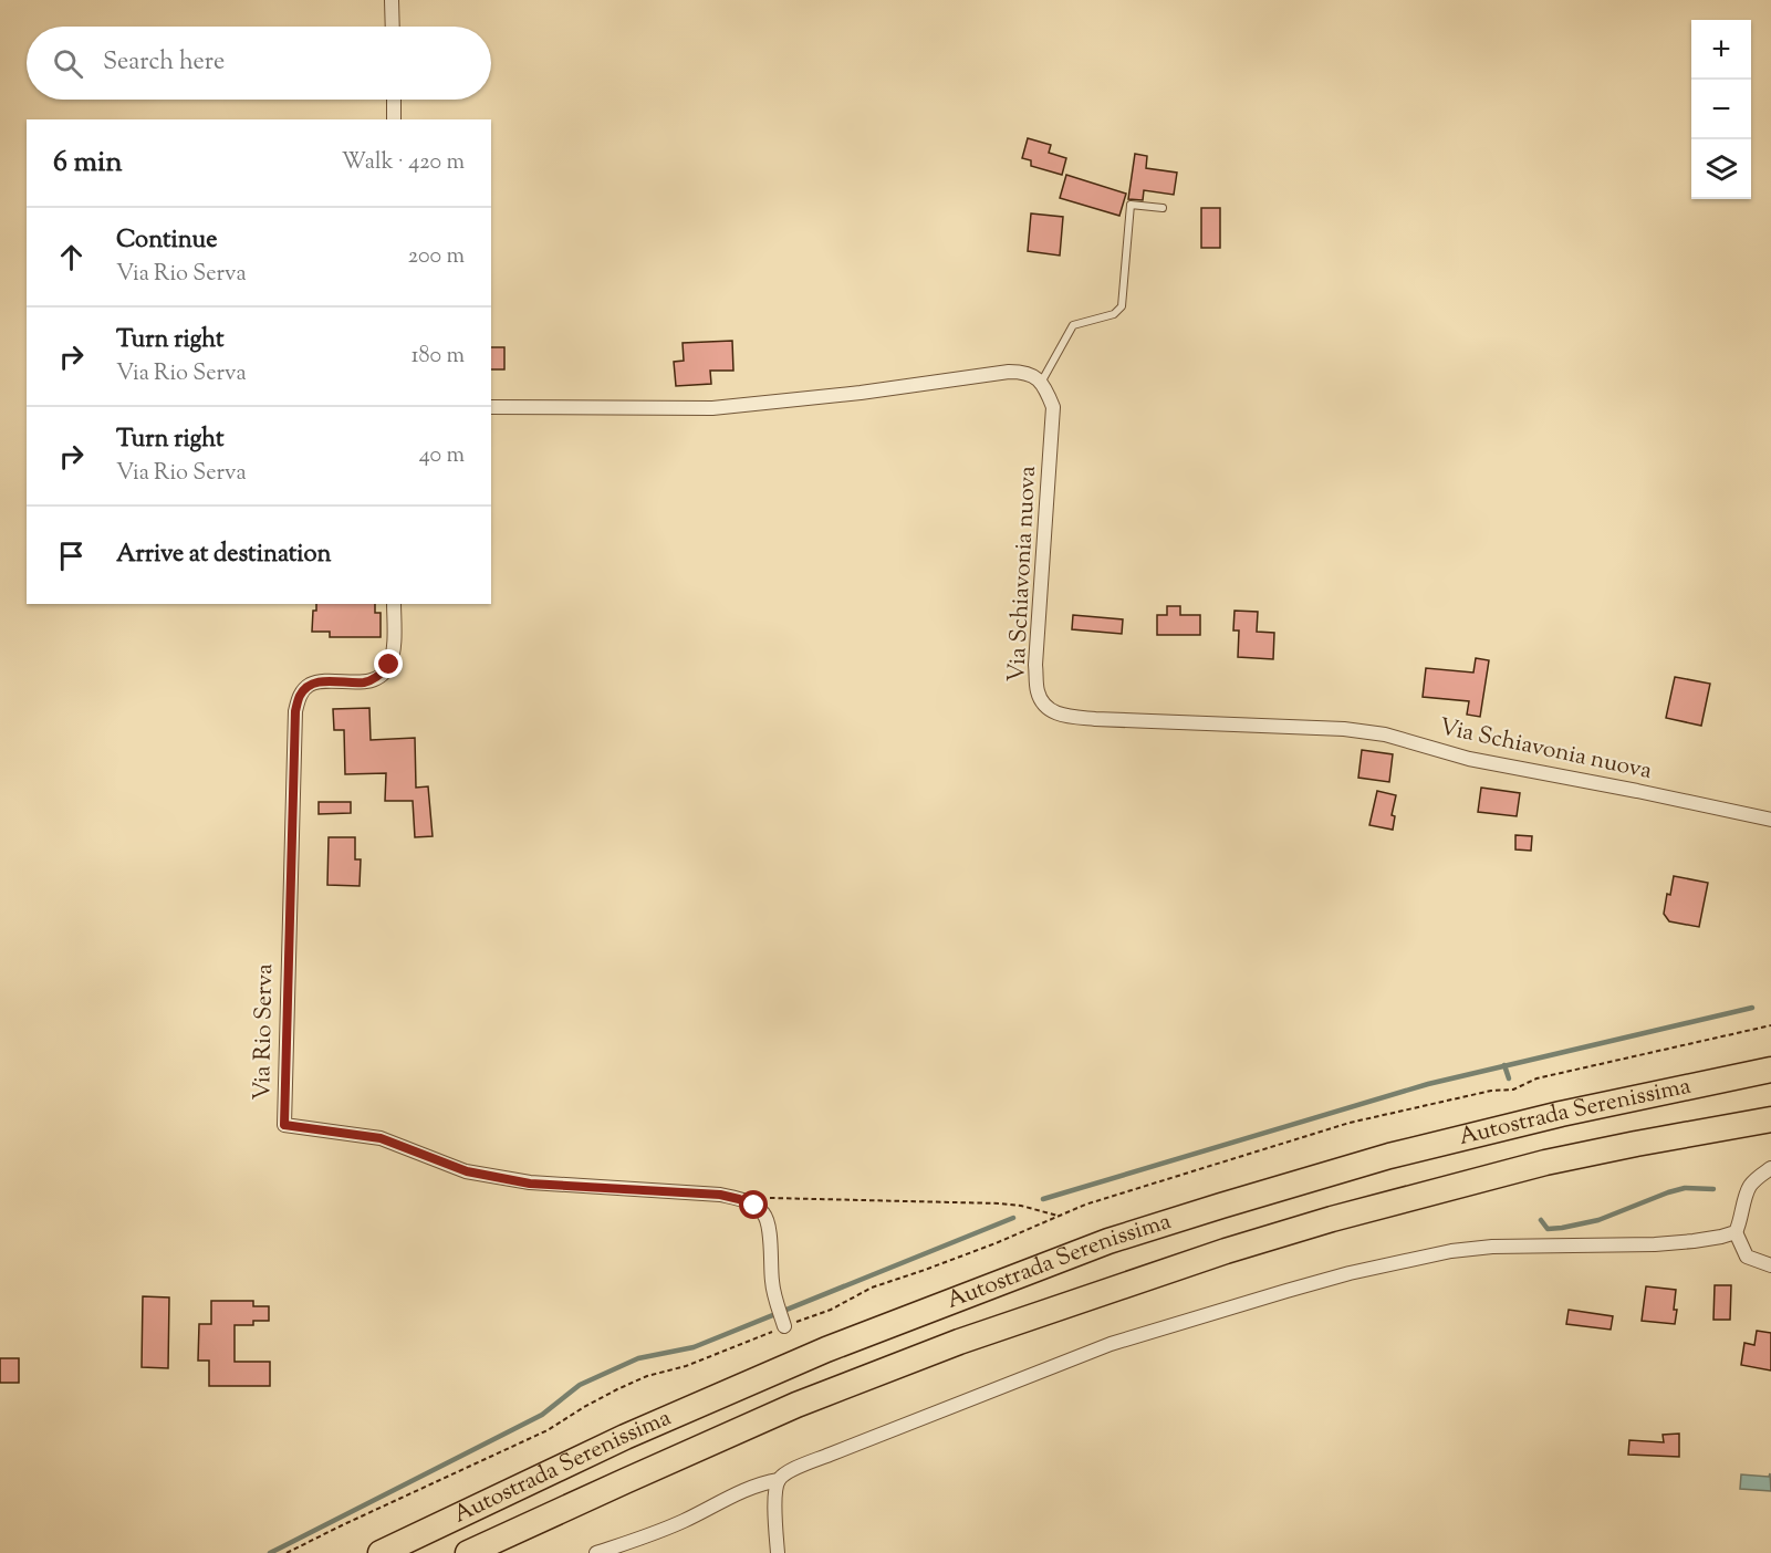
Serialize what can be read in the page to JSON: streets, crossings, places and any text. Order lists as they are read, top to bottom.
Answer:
{
  "streets": {
    "highway": ["Autostrada Serenissima"],
    "street": ["Via Schiavonia nuova", "Via Rio Serva"]
  },
  "page": {
    "map_buttons": ["+", "−"],
    "search": "Search here",
    "heading": ["6 min", "Walk · 420 m"],
    "list": [
      ["Continue", "Via Rio Serva", "200 m"],
      ["Turn right", "Via Rio Serva", "180 m"],
      ["Turn right", "Via Rio Serva", "40 m"],
      "Arrive at destination"
    ]
  }
}
